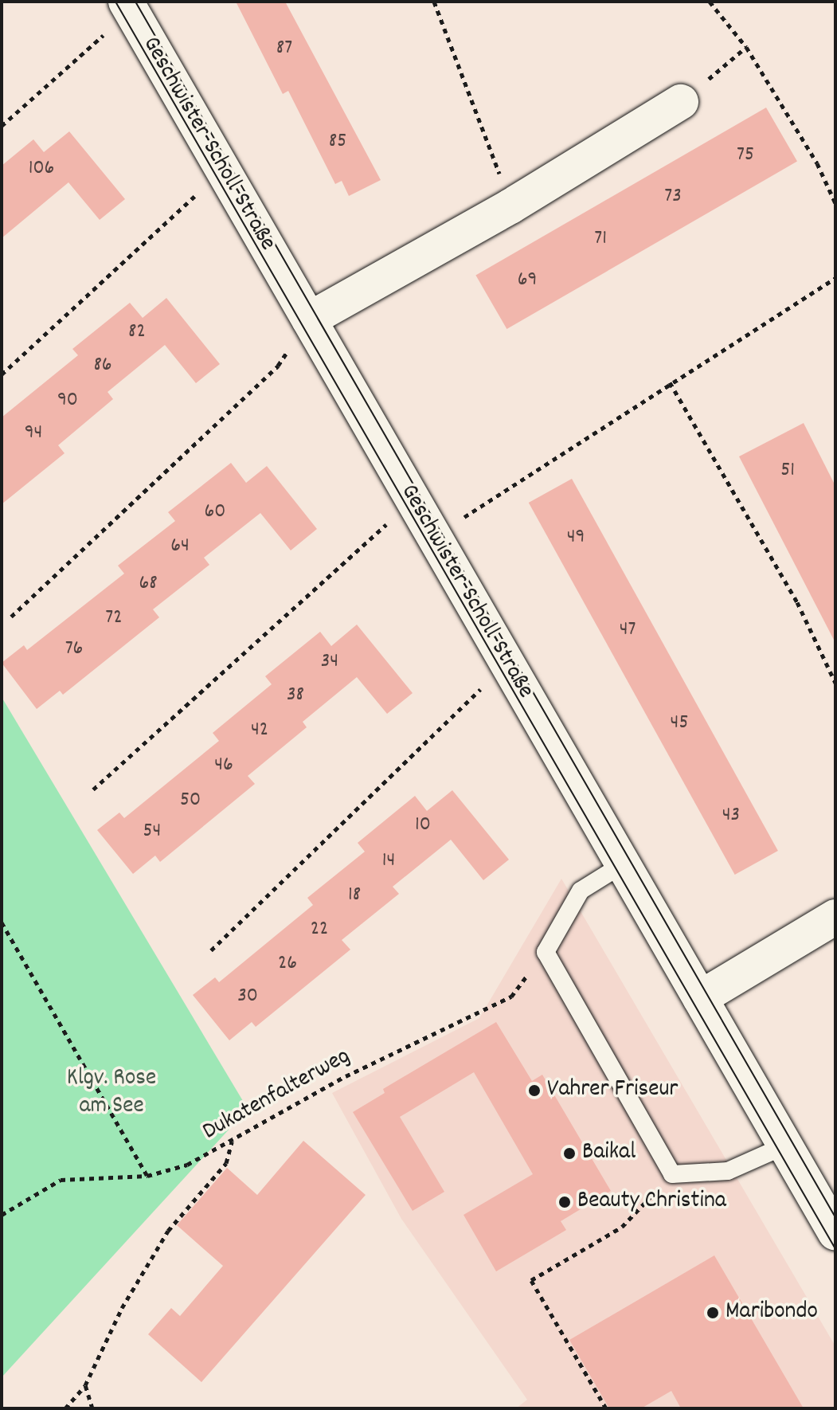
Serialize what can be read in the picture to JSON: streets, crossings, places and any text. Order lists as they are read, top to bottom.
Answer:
{
  "streets": {
    "street": ["Geschwister-Scholl-Straße"],
    "path": ["Dukatenfalterweg"]
  },
  "parks": ["Klgv. Rose am See"],
  "places": [
    "Vahrer Friseur",
    "Baikal",
    "Beauty Christina",
    "Maribondo"
  ],
  "house_numbers": [
    "87",
    "85",
    "75",
    "106",
    "73",
    "71",
    "69",
    "82",
    "86",
    "90",
    "94",
    "51",
    "60",
    "49",
    "64",
    "68",
    "72",
    "47",
    "76",
    "34",
    "38",
    "45",
    "42",
    "46",
    "50",
    "43",
    "10",
    "54",
    "14",
    "18",
    "22",
    "26",
    "30"
  ]
}
